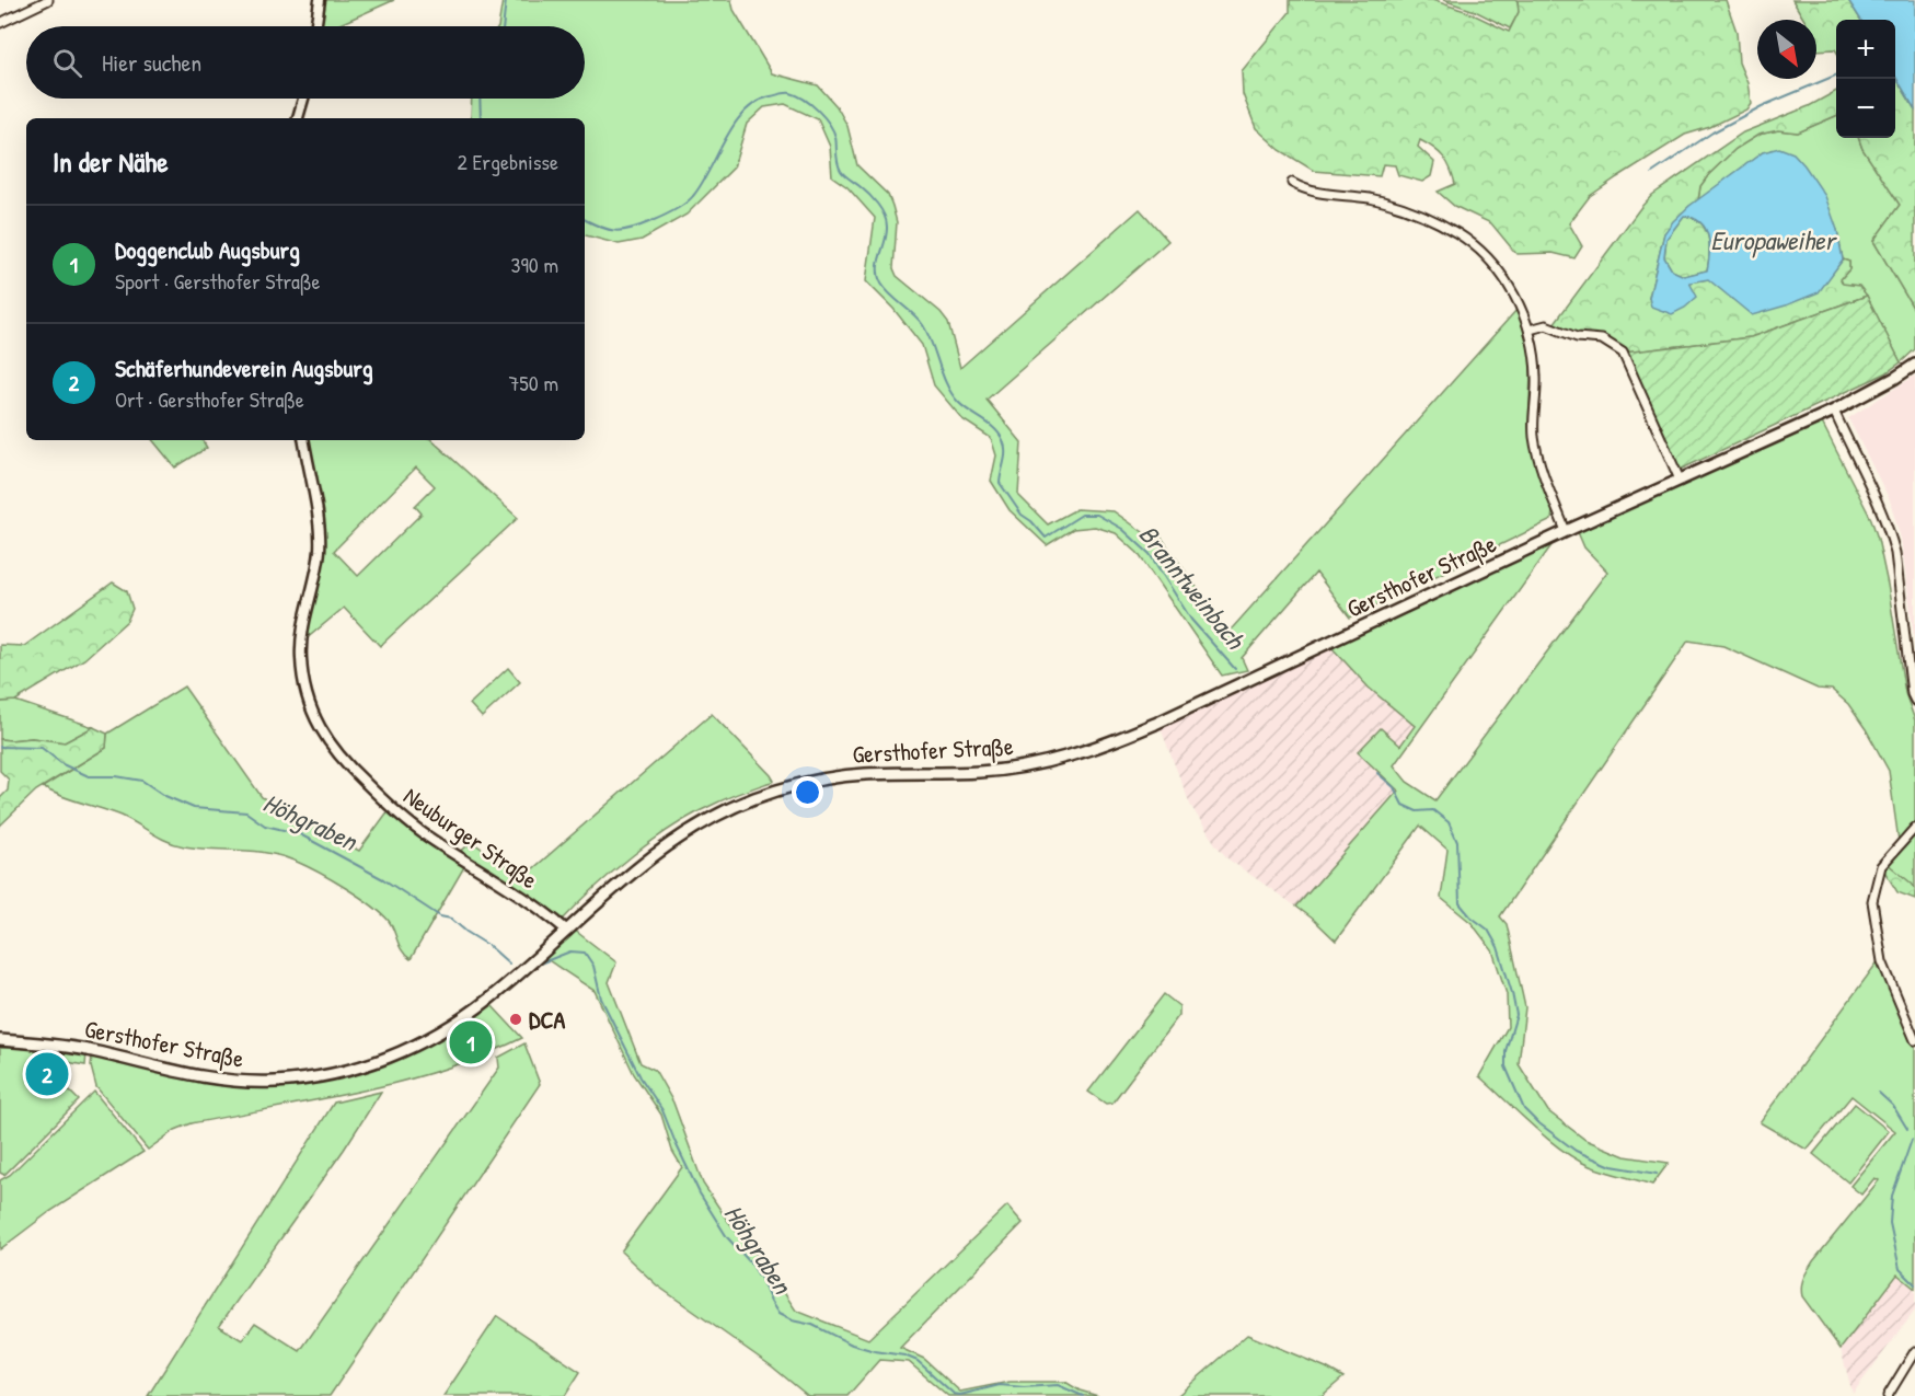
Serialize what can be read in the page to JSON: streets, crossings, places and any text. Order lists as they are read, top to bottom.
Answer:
{
  "streets": {
    "main road": ["Gersthofer Straße"],
    "street": ["Neuburger Straße"]
  },
  "crossings": [
    ["Gersthofer Straße", "Neuburger Straße"]
  ],
  "water": ["Europaweiher", "Branntweinbach", "Höhgraben"],
  "places": ["DCA"],
  "north": "bottom right",
  "page": {
    "map_buttons": ["+", "−"],
    "search": "Hier suchen",
    "heading": ["In der Nähe", "2 Ergebnisse"],
    "list": [
      {
        "mark": "1",
        "name": "Doggenclub Augsburg",
        "note": "Sport · Gersthofer Straße",
        "value": "390 m"
      },
      {
        "mark": "2",
        "name": "Schäferhundeverein Augsburg",
        "note": "Ort · Gersthofer Straße",
        "value": "750 m"
      }
    ],
    "pins": ["1", "2"]
  }
}
